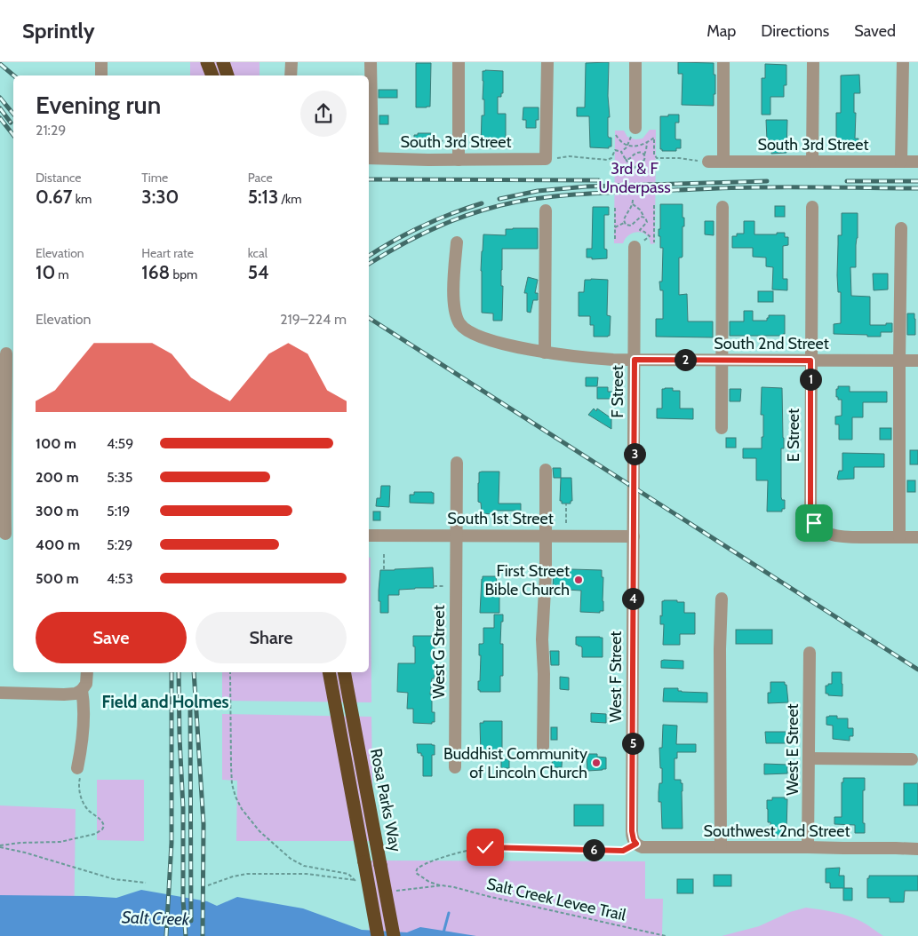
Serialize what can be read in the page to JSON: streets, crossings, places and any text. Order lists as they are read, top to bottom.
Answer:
{
  "streets": {
    "highway": ["Rosa Parks Way"],
    "street": [
      "South 3rd Street",
      "South 2nd Street",
      "F Street",
      "E Street",
      "South 1st Street",
      "West G Street",
      "West F Street",
      "West E Street",
      "Southwest 2nd Street"
    ],
    "path": ["Salt Creek Levee Trail"]
  },
  "crossings": [
    ["South 2nd Street", "F Street"],
    ["South 2nd Street", "E Street"],
    ["F Street", "South 1st Street"],
    ["F Street", "West F Street"],
    ["South 1st Street", "West G Street"],
    ["South 1st Street", "West F Street"],
    ["West F Street", "Southwest 2nd Street"],
    ["West F Street", "Salt Creek Levee Trail"],
    ["West E Street", "Southwest 2nd Street"],
    ["Southwest 2nd Street", "Salt Creek Levee Trail"]
  ],
  "districts": ["Field and Holmes"],
  "water": ["Salt Creek"],
  "parks": ["3rd & F Underpass"],
  "places": ["First Street Bible Church", "Buddhist Community of Lincoln Church"],
  "page": {
    "header": "Sprintly",
    "nav": ["Map", "Directions", "Saved"],
    "heading": ["Evening run", "21:29"],
    "stats": [
      ["Distance", "0.67 km"],
      ["Time", "3:30"],
      ["Pace", "5:13 /km"],
      ["Elevation", "10 m"],
      ["Heart rate", "168 bpm"],
      ["kcal", "54"]
    ],
    "chart": ["Elevation", "219–224 m"],
    "pins": [
      "2",
      "1",
      "3",
      "4",
      "5",
      "6"
    ],
    "list": [
      {
        "name": "100 m",
        "note": "4:59"
      },
      {
        "name": "200 m",
        "note": "5:35"
      },
      {
        "name": "300 m",
        "note": "5:19"
      },
      {
        "name": "400 m",
        "note": "5:29"
      },
      {
        "name": "500 m",
        "note": "4:53"
      }
    ],
    "buttons": ["Save", "Share"]
  }
}
